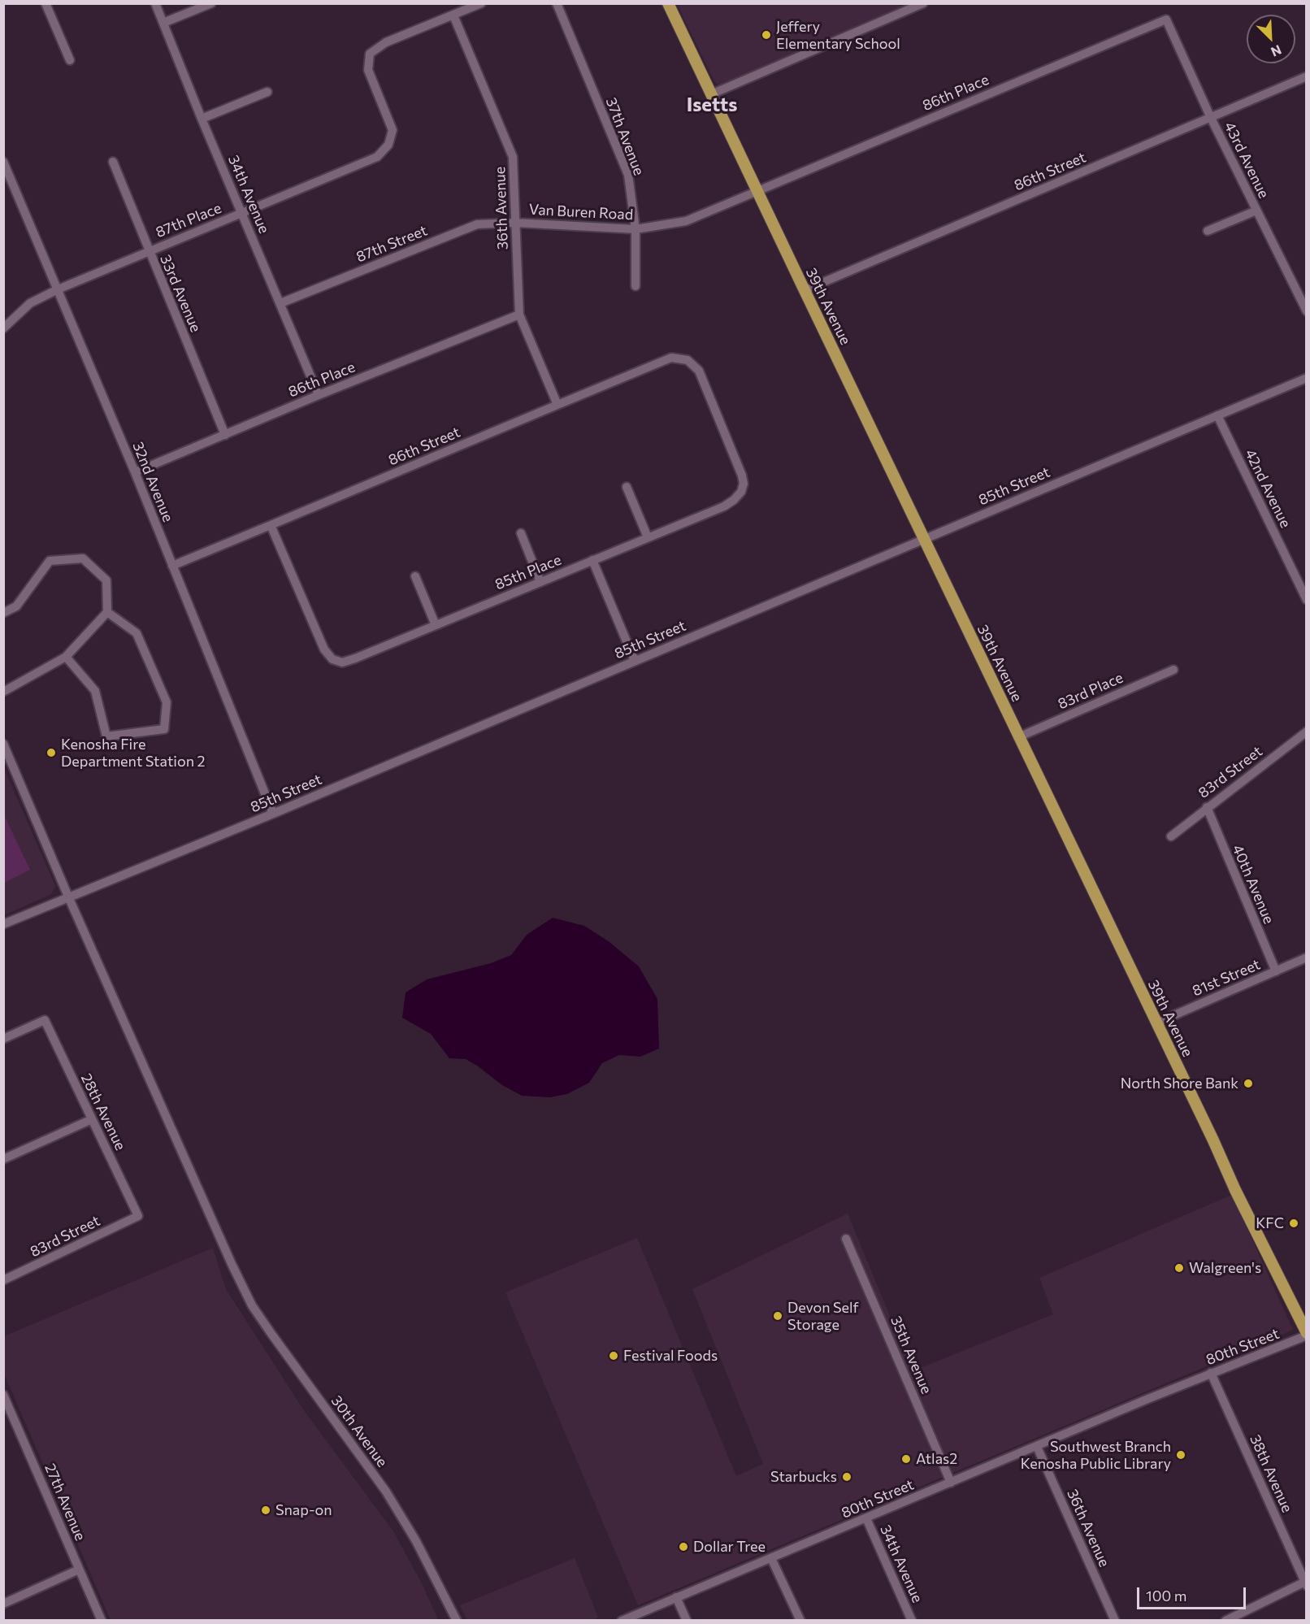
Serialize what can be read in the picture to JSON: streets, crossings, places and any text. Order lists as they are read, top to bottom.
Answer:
{
  "streets": {
    "main road": ["39th Avenue"],
    "street": [
      "86th Place",
      "37th Avenue",
      "43rd Avenue",
      "86th Street",
      "34th Avenue",
      "36th Avenue",
      "Van Buren Road",
      "87th Place",
      "87th Street",
      "33rd Avenue",
      "32nd Avenue",
      "85th Street",
      "42nd Avenue",
      "85th Place",
      "83rd Place",
      "83rd Street",
      "40th Avenue",
      "81st Street",
      "28th Avenue",
      "80th Street",
      "35th Avenue",
      "30th Avenue",
      "38th Avenue",
      "27th Avenue"
    ]
  },
  "crossings": [
    ["86th Place", "43rd Avenue"],
    ["86th Place", "34th Avenue"],
    ["86th Place", "36th Avenue"],
    ["86th Place", "Van Buren Road"],
    ["86th Place", "33rd Avenue"],
    ["86th Place", "39th Avenue"],
    ["86th Place", "32nd Avenue"],
    ["37th Avenue", "Van Buren Road"],
    ["43rd Avenue", "86th Street"],
    ["86th Street", "36th Avenue"],
    ["86th Street", "39th Avenue"],
    ["86th Street", "32nd Avenue"],
    ["86th Street", "85th Place"],
    ["34th Avenue", "87th Place"],
    ["34th Avenue", "87th Street"],
    ["34th Avenue", "80th Street"],
    ["36th Avenue", "Van Buren Road"],
    ["36th Avenue", "87th Place"],
    ["36th Avenue", "87th Street"],
    ["36th Avenue", "80th Street"],
    ["Van Buren Road", "87th Street"],
    ["Van Buren Road", "39th Avenue"],
    ["87th Place", "33rd Avenue"],
    ["87th Place", "32nd Avenue"],
    ["39th Avenue", "85th Street"],
    ["39th Avenue", "83rd Place"],
    ["39th Avenue", "81st Street"],
    ["39th Avenue", "80th Street"],
    ["32nd Avenue", "85th Street"],
    ["85th Street", "42nd Avenue"],
    ["85th Street", "30th Avenue"],
    ["83rd Street", "40th Avenue"],
    ["83rd Street", "28th Avenue"],
    ["40th Avenue", "81st Street"],
    ["80th Street", "35th Avenue"],
    ["80th Street", "38th Avenue"]
  ],
  "districts": ["Isetts"],
  "places": [
    "Jeffery Elementary School",
    "Kenosha Fire Department Station 2",
    "North Shore Bank",
    "KFC",
    "Walgreen's",
    "Devon Self Storage",
    "Festival Foods",
    "Southwest Branch Kenosha Public Library",
    "Atlas2",
    "Starbucks",
    "Snap-on",
    "Dollar Tree"
  ],
  "scale_bar": "100 m",
  "north": "bottom right"
}
